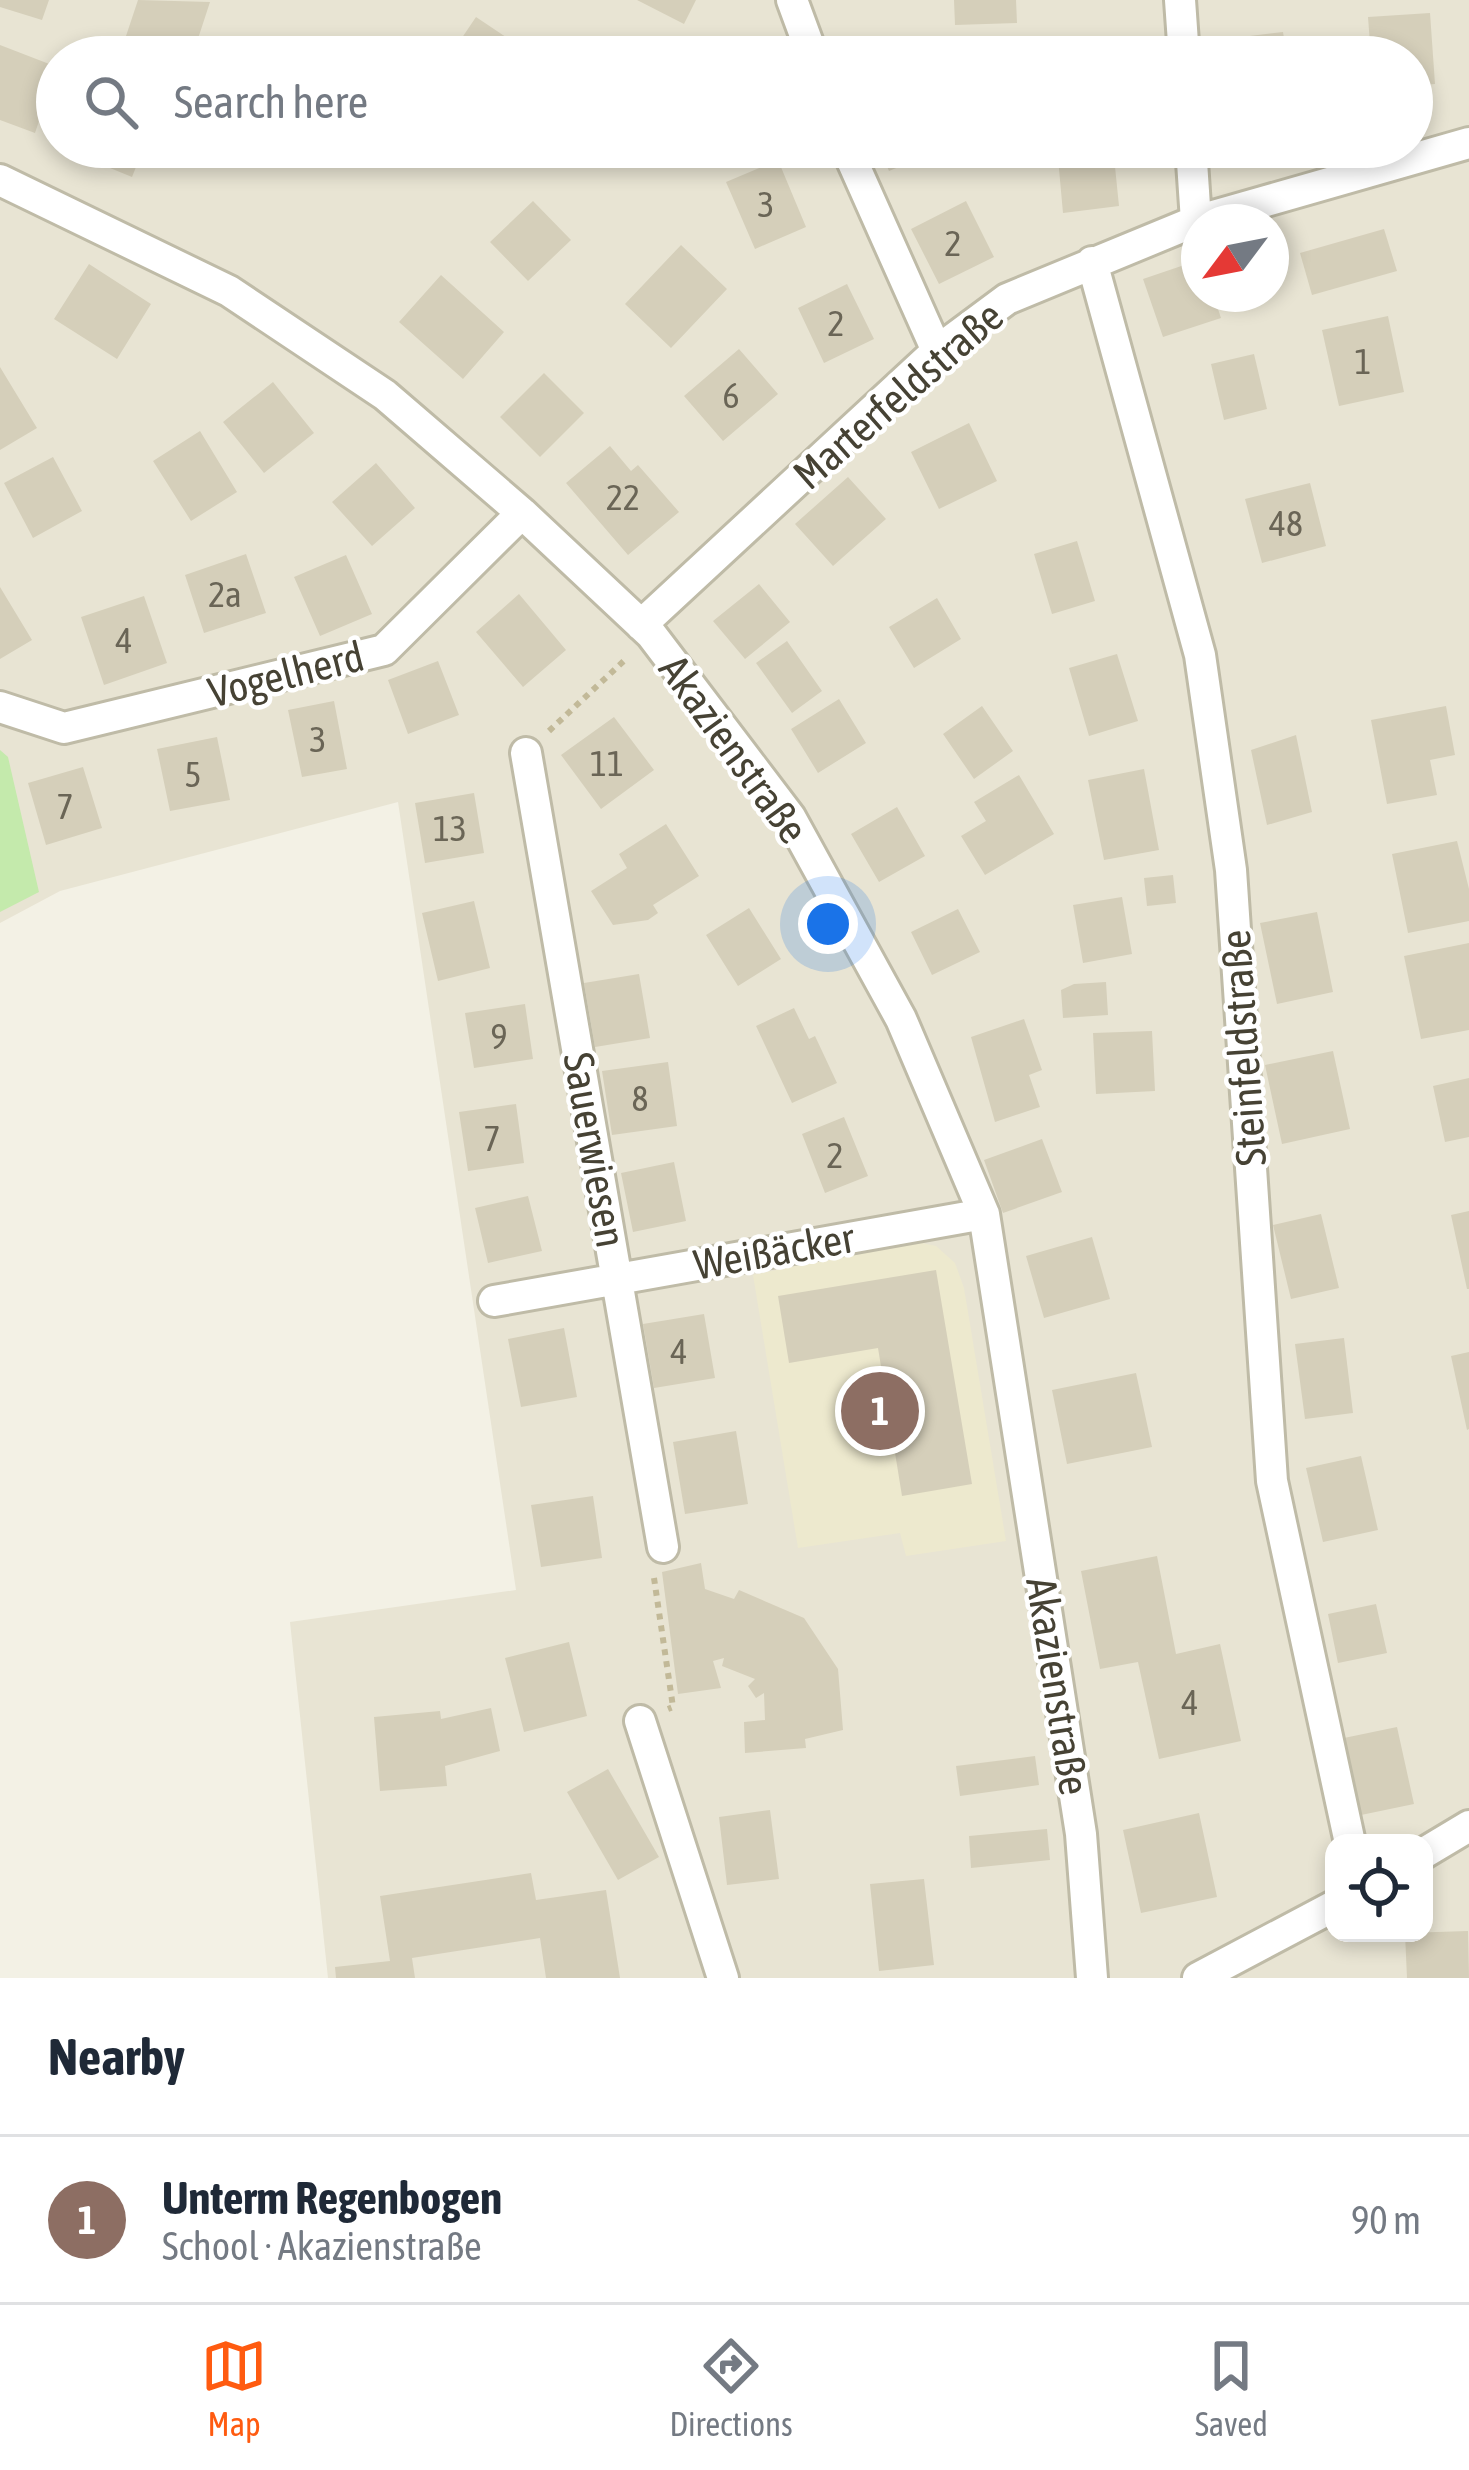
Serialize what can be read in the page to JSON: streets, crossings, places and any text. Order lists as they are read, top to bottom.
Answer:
{
  "streets": {
    "street": [
      "Marterfeldstraße",
      "Vogelherd",
      "Akazienstraße",
      "Steinfeldstraße",
      "Sauerwiesen",
      "Weißäcker"
    ]
  },
  "crossings": [
    ["Marterfeldstraße", "Akazienstraße"],
    ["Marterfeldstraße", "Steinfeldstraße"],
    ["Vogelherd", "Akazienstraße"],
    ["Akazienstraße", "Weißäcker"],
    ["Sauerwiesen", "Weißäcker"]
  ],
  "house_numbers": [
    "3",
    "2",
    "2",
    "1",
    "6",
    "22",
    "48",
    "2a",
    "4",
    "3",
    "11",
    "5",
    "7",
    "13",
    "9",
    "8",
    "7",
    "2",
    "4",
    "4"
  ],
  "north": "bottom left",
  "page": {
    "search": "Search here",
    "pins": "1",
    "heading": "Nearby",
    "list": [
      {
        "mark": "1",
        "name": "Unterm Regenbogen",
        "note": "School · Akazienstraße",
        "value": "90 m"
      }
    ],
    "nav": ["Map", "Directions", "Saved"]
  }
}
